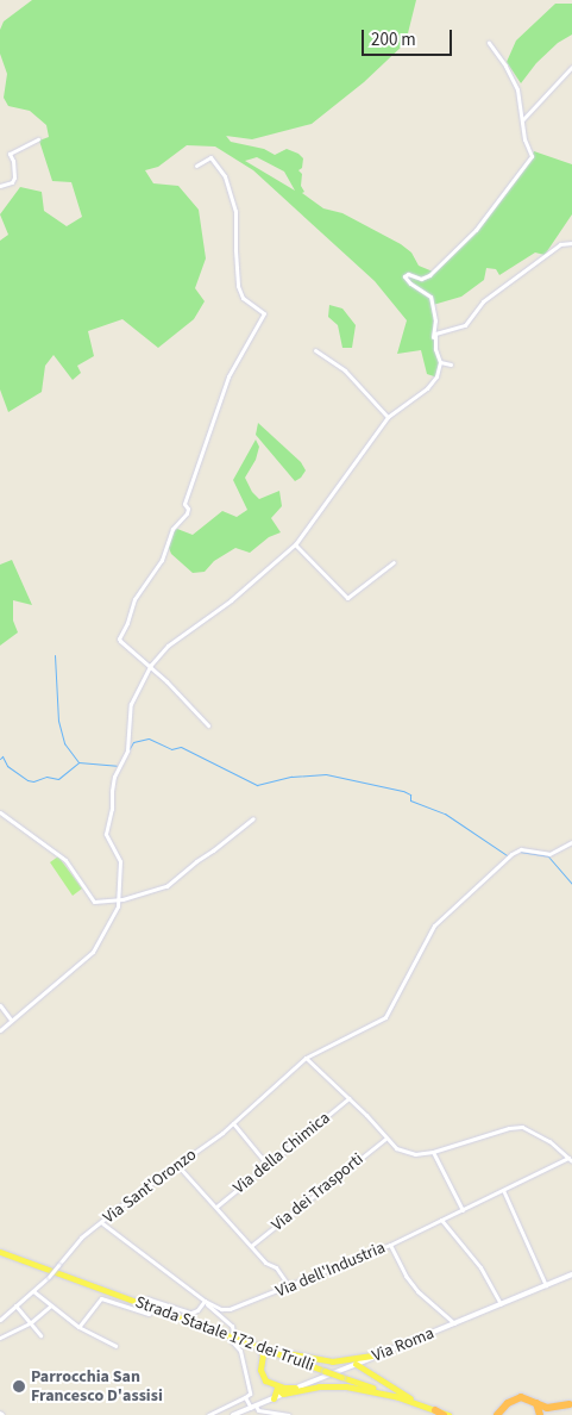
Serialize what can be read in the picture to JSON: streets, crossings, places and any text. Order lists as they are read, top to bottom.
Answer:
{
  "streets": {
    "main road": ["Strada Statale 172 dei Trulli"],
    "street": [
      "Via della Chimica",
      "Via Sant'Oronzo",
      "Via dei Trasporti",
      "Via dell'Industria",
      "Via Roma"
    ]
  },
  "places": ["Parrocchia San Francesco D'assisi"],
  "scale_bar": "200 m"
}
